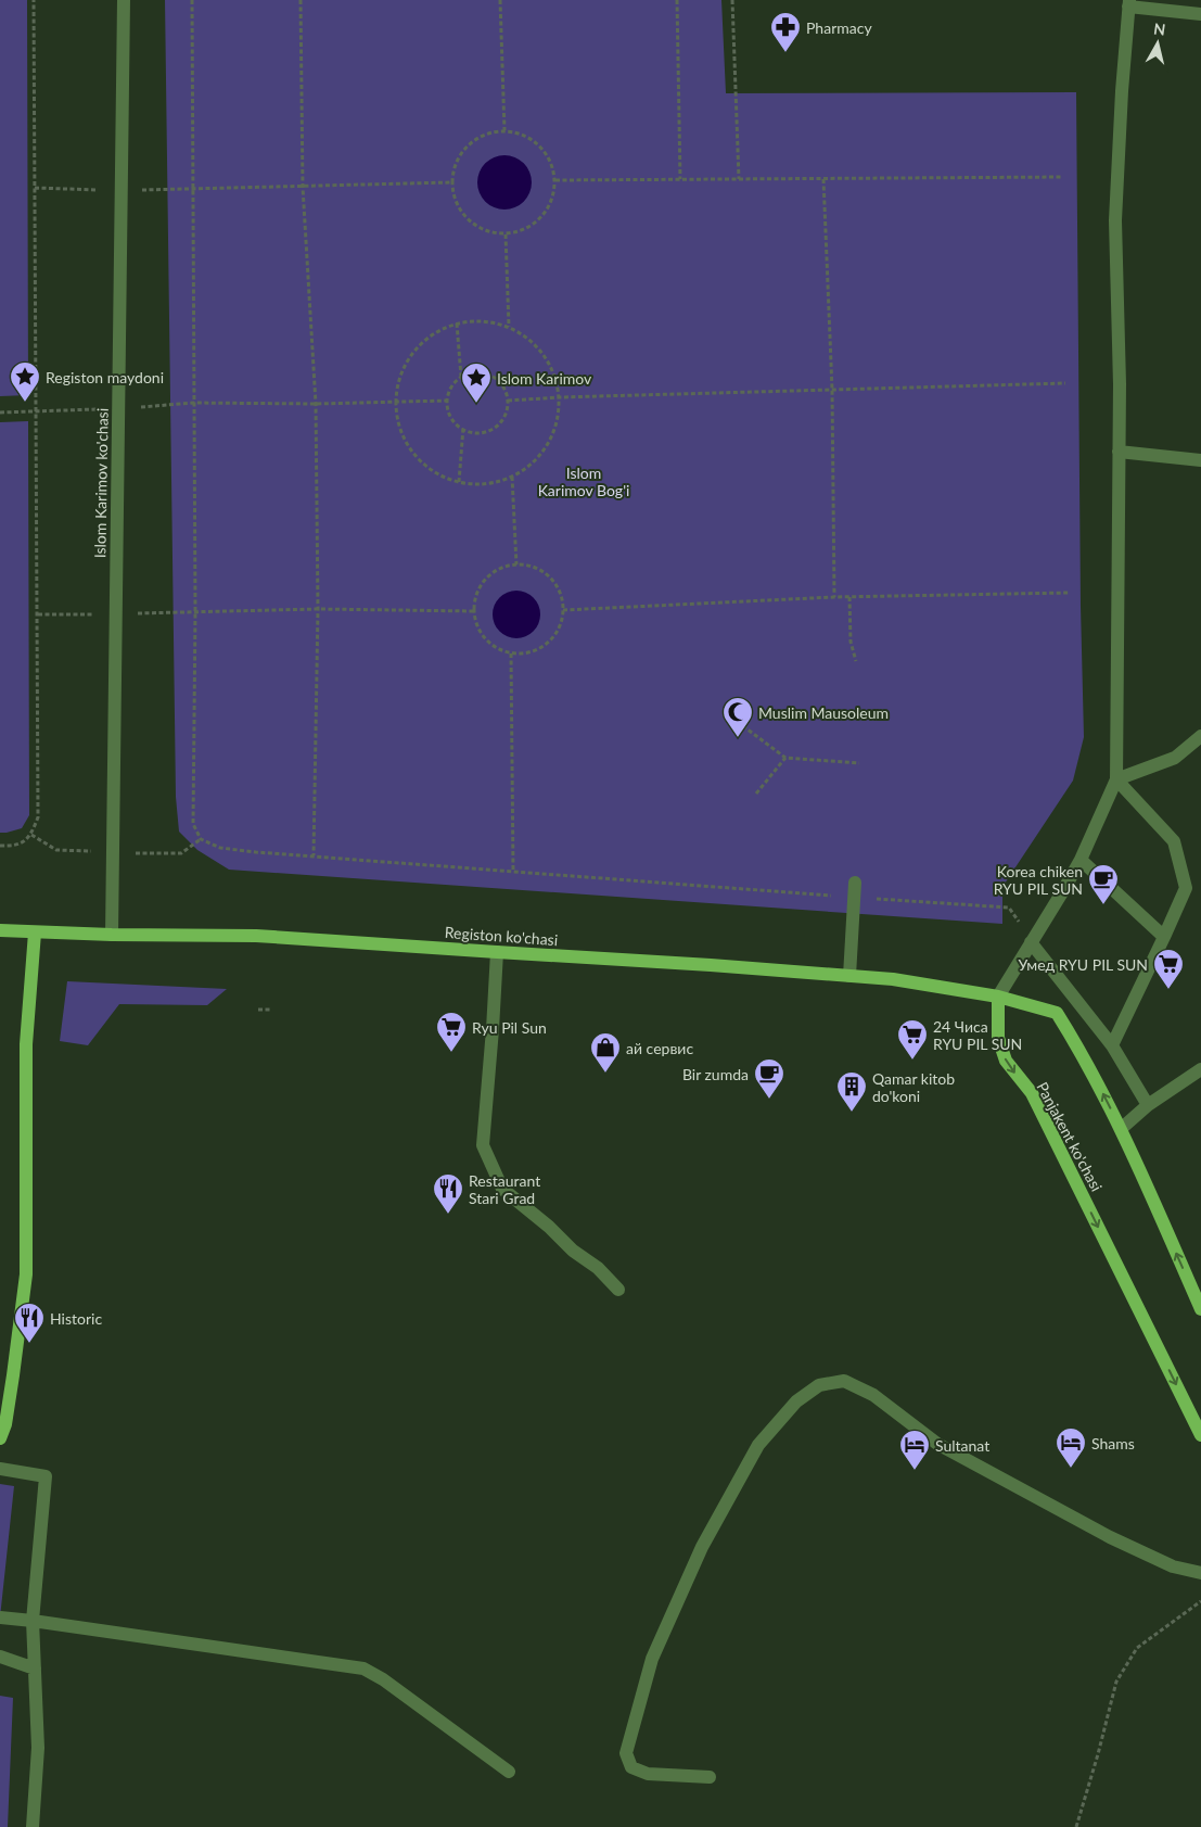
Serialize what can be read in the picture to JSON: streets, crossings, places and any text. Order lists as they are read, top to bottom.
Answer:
{
  "streets": {
    "main road": ["Registon ko'chasi", "Panjakent ko'chasi"],
    "street": ["Islom Karimov ko'chasi"]
  },
  "crossings": [
    ["Islom Karimov ko'chasi", "Registon ko'chasi"],
    ["Registon ko'chasi", "Panjakent ko'chasi"]
  ],
  "parks": ["Islom Karimov Bog'i"],
  "places": {
    "pharmacy": ["Pharmacy"],
    "place": ["Registon maydoni", "Islom Karimov"],
    "mosque": ["Muslim Mausoleum"],
    "cafe": ["Korea chiken RYU PIL SUN", "Bir zumda"],
    "supermarket": ["Умед RYU PIL SUN", "Ryu Pil Sun", "24 Чиса RYU PIL SUN"],
    "shop": ["ай сервис"],
    "building": ["Qamar kitob do'koni"],
    "restaurant": ["Restaurant Stari Grad", "Historic"],
    "hotel": ["Shams", "Sultanat"]
  },
  "north": "top"
}
